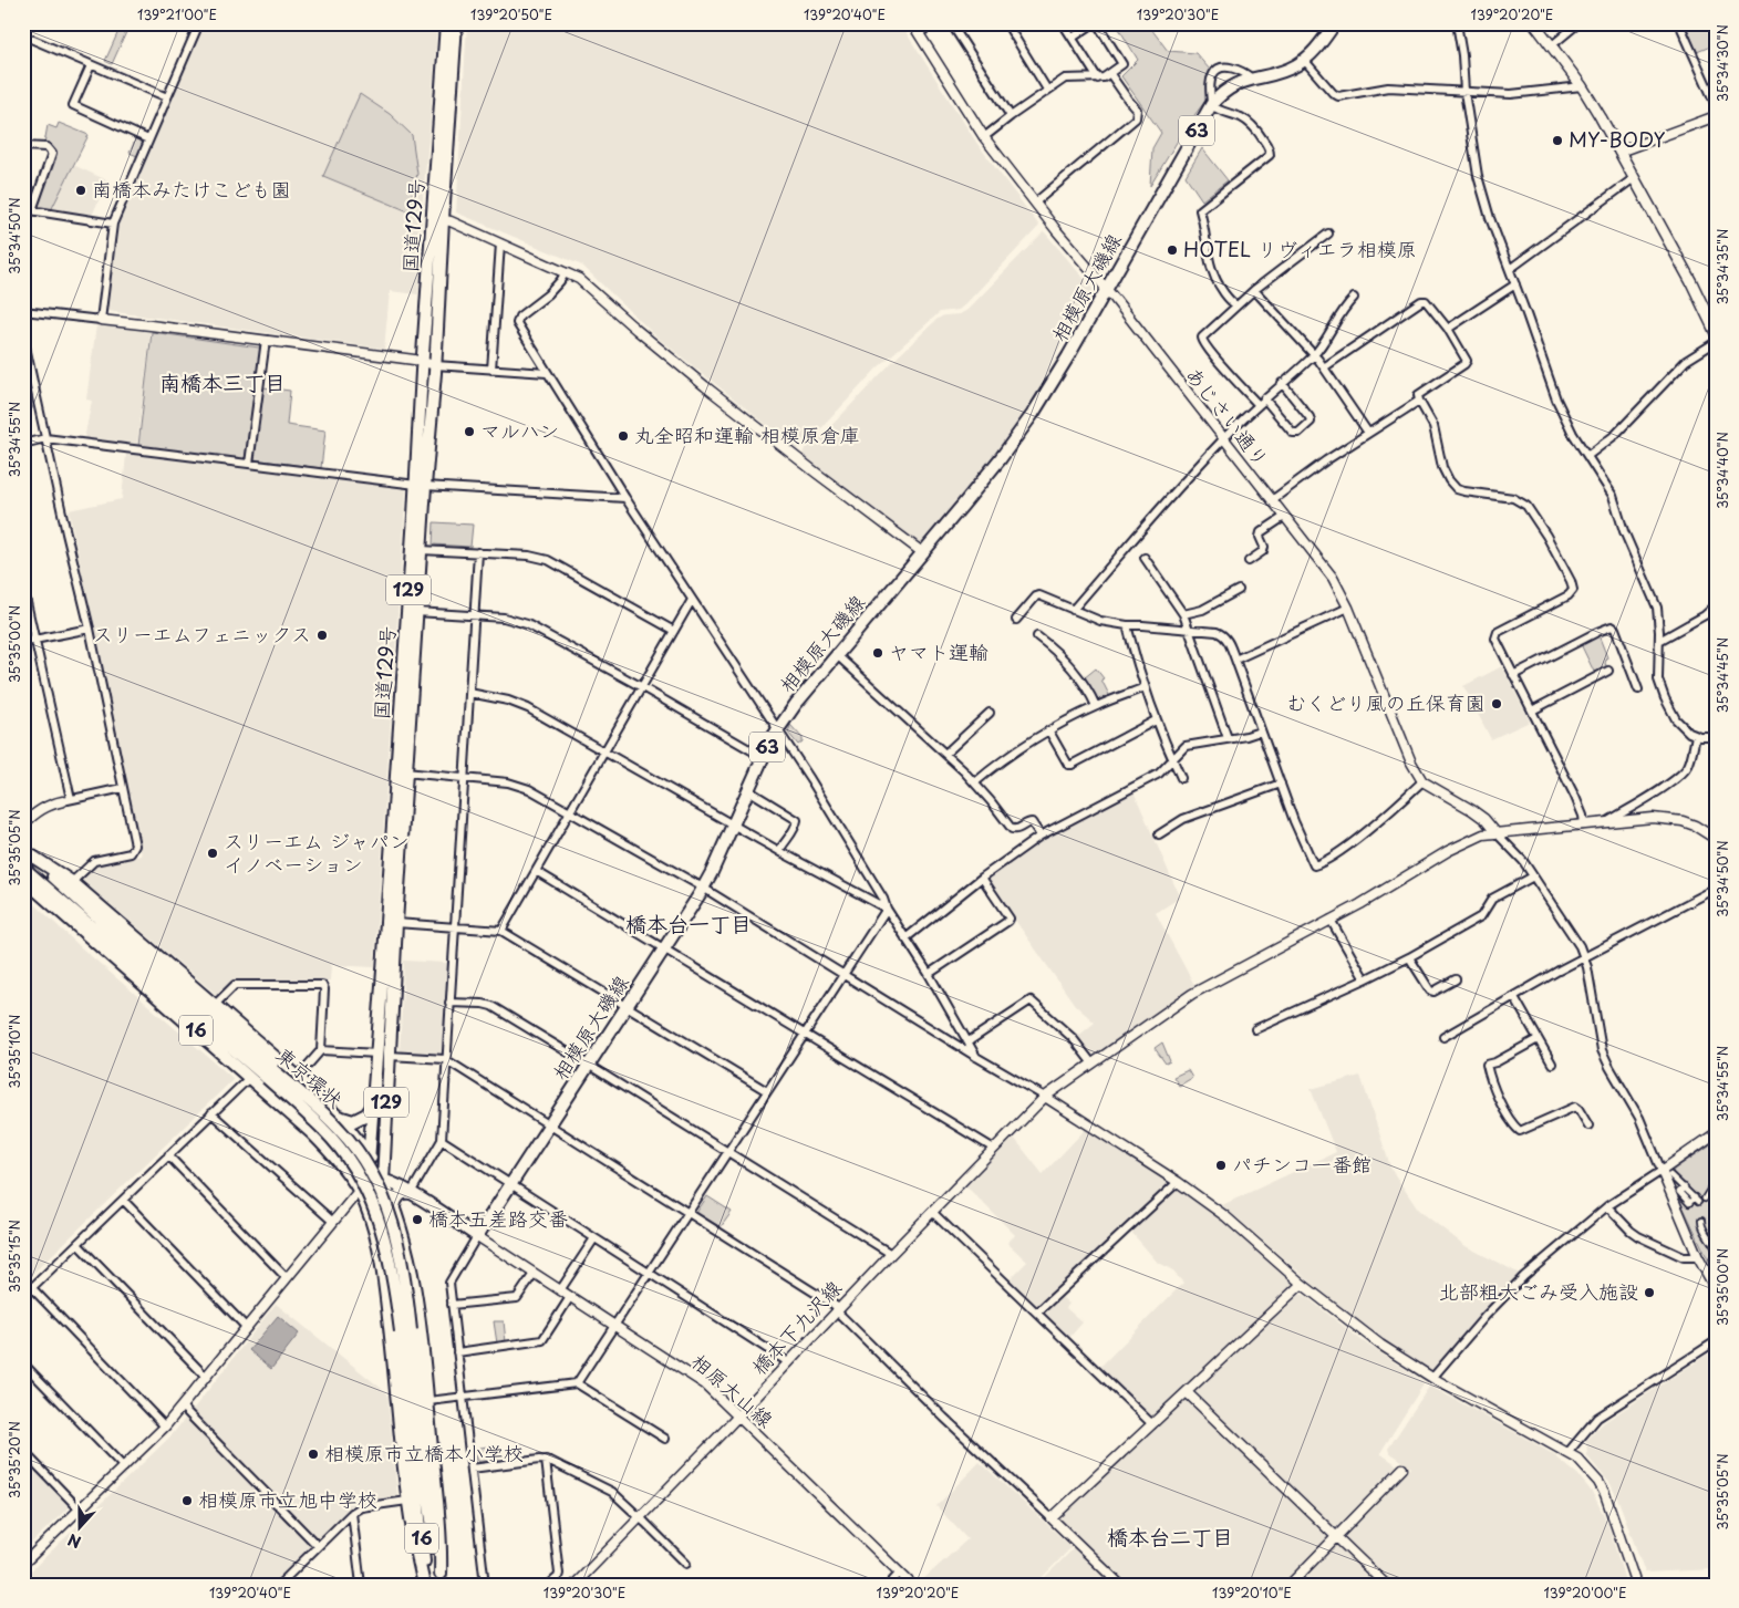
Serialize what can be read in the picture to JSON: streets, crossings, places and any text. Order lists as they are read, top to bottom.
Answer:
{
  "streets": {
    "main road": [
      "63",
      "国道129号",
      "相模原大磯線",
      "129",
      "16",
      "東京環状"
    ],
    "street": ["あじさい通り", "橋本下九沢線", "相原大山線"]
  },
  "crossings": [
    ["国道129号", "16"],
    ["相模原大磯線", "あじさい通り"],
    ["相模原大磯線", "相原大山線"],
    ["あじさい通り", "橋本下九沢線"],
    ["16", "東京環状"],
    ["橋本下九沢線", "相原大山線"]
  ],
  "districts": ["南橋本三丁目", "橋本台一丁目", "橋本台二丁目"],
  "places": [
    "MY-BODY",
    "南橋本みたけこども園",
    "HOTEL リヴィエラ相模原",
    "マルハン",
    "丸全昭和運輸 相模原倉庫",
    "スリーエムフェニックス",
    "ヤマト運輸",
    "むくどり風の丘保育園",
    "スリーエム ジャパン イノベーション",
    "パチンコ一番館",
    "橋本五差路交番",
    "北部粗大ごみ受入施設",
    "相模原市立橋本小学校",
    "相模原市立旭中学校"
  ],
  "north": "bottom",
  "coordinates": [
    "139°21'00\"E",
    "139°20'50\"E",
    "139°20'40\"E",
    "139°20'30\"E",
    "139°20'20\"E",
    "35°34'30\"N",
    "35°34'50\"N",
    "35°34'35\"N",
    "35°34'55\"N",
    "35°34'40\"N",
    "35°35'00\"N",
    "35°34'45\"N",
    "35°35'05\"N",
    "35°35'10\"N",
    "35°35'15\"N",
    "35°35'20\"N",
    "139°20'10\"E",
    "139°20'00\"E"
  ]
}
